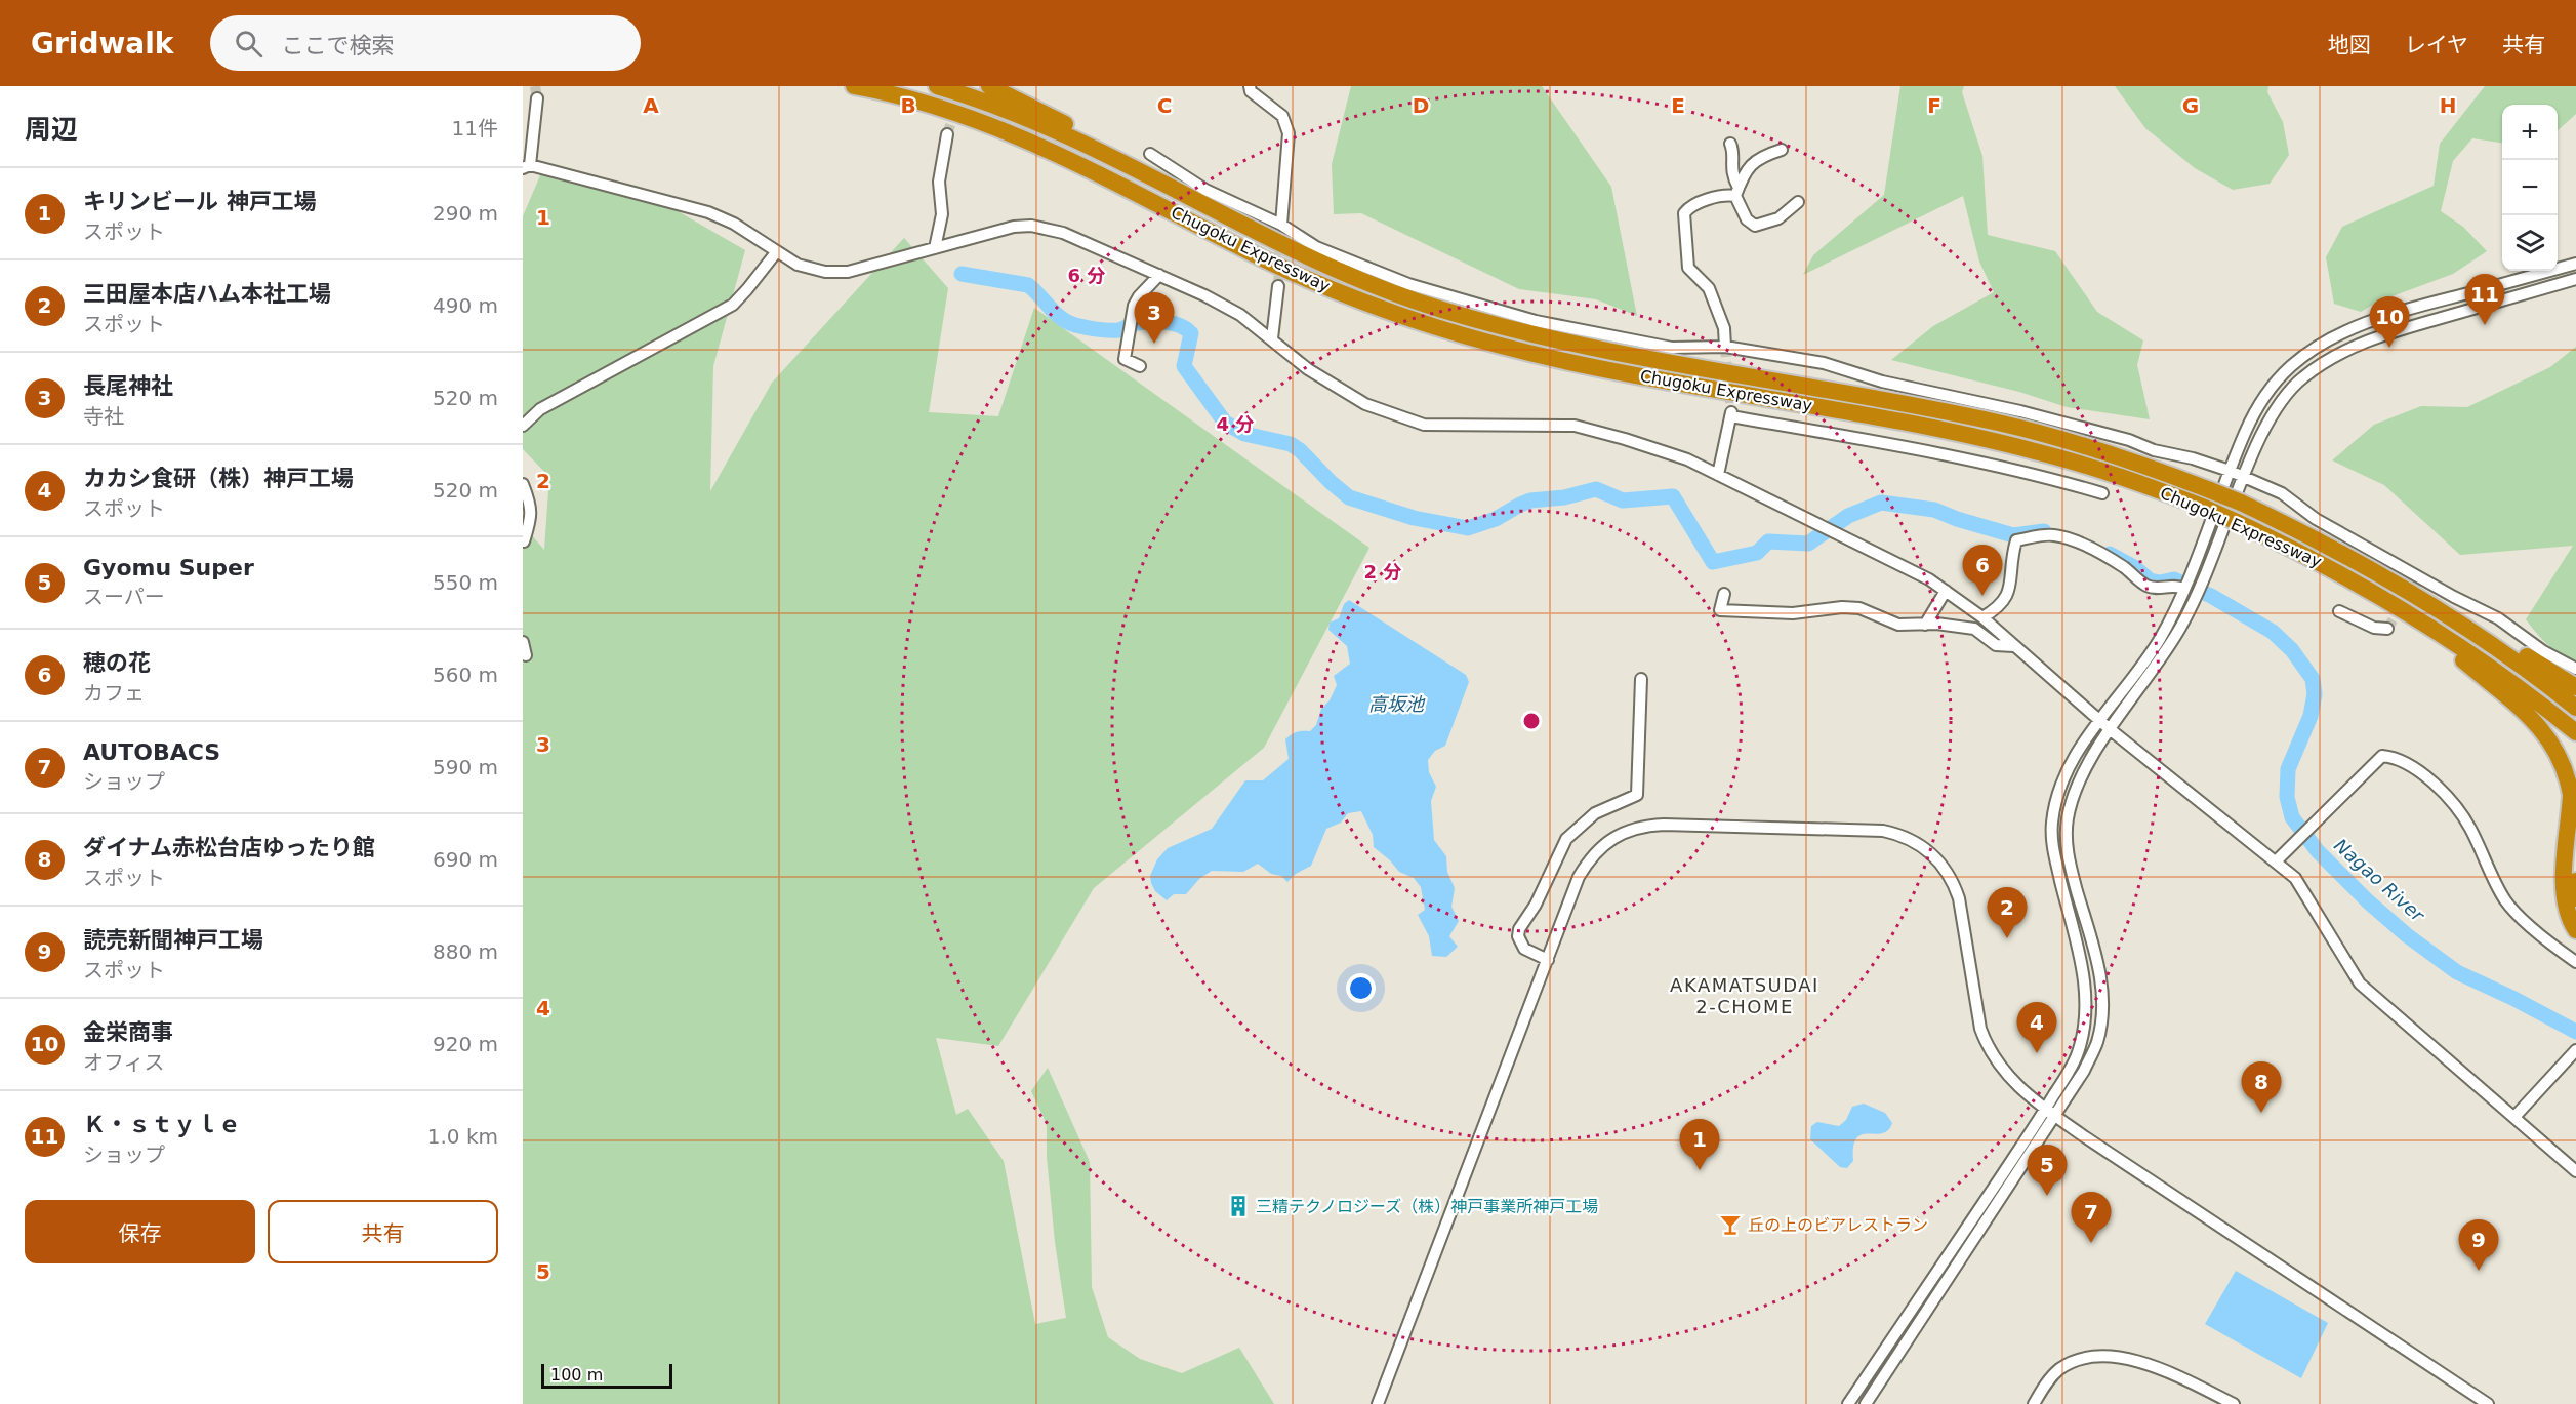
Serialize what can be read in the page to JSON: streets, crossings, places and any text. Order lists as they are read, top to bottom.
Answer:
{
  "streets": {
    "highway": ["Chugoku Expressway"]
  },
  "districts": ["AKAMATSUDAI 2-CHOME"],
  "water": ["高坂池", "Nagao River"],
  "places": {
    "building": ["三精テクノロジーズ（株）神戸事業所神戸工場"],
    "bar": ["丘の上のビアレストラン"]
  },
  "scale_bar": "100 m",
  "page": {
    "header": "Gridwalk",
    "search": "ここで検索",
    "nav": ["地図", "レイヤ", "共有"],
    "heading": ["周辺", "11件"],
    "map_buttons": ["+", "−"],
    "list": [
      {
        "mark": "1",
        "name": "キリンビール 神戸工場",
        "note": "スポット",
        "value": "290 m"
      },
      {
        "mark": "2",
        "name": "三田屋本店ハム本社工場",
        "note": "スポット",
        "value": "490 m"
      },
      {
        "mark": "3",
        "name": "長尾神社",
        "note": "寺社",
        "value": "520 m"
      },
      {
        "mark": "4",
        "name": "カカシ食研（株）神戸工場",
        "note": "スポット",
        "value": "520 m"
      },
      {
        "mark": "5",
        "name": "Gyomu Super",
        "note": "スーパー",
        "value": "550 m"
      },
      {
        "mark": "6",
        "name": "穂の花",
        "note": "カフェ",
        "value": "560 m"
      },
      {
        "mark": "7",
        "name": "AUTOBACS",
        "note": "ショップ",
        "value": "590 m"
      },
      {
        "mark": "8",
        "name": "ダイナム赤松台店ゆったり館",
        "note": "スポット",
        "value": "690 m"
      },
      {
        "mark": "9",
        "name": "読売新聞神戸工場",
        "note": "スポット",
        "value": "880 m"
      },
      {
        "mark": "10",
        "name": "金栄商事",
        "note": "オフィス",
        "value": "920 m"
      },
      {
        "mark": "11",
        "name": "Ｋ・ｓｔｙｌｅ",
        "note": "ショップ",
        "value": "1.0 km"
      }
    ],
    "pins": [
      "11",
      "3",
      "10",
      "6",
      "2",
      "4",
      "8",
      "1",
      "5",
      "7",
      "9"
    ],
    "buttons": ["保存", "共有"],
    "scale": "100 m"
  },
  "grid": {
    "columns": [
      "A",
      "B",
      "C",
      "D",
      "E",
      "F",
      "G",
      "H"
    ],
    "rows": [
      "1",
      "2",
      "3",
      "4",
      "5"
    ]
  },
  "rings": ["6 分", "4 分", "2 分"]
}
